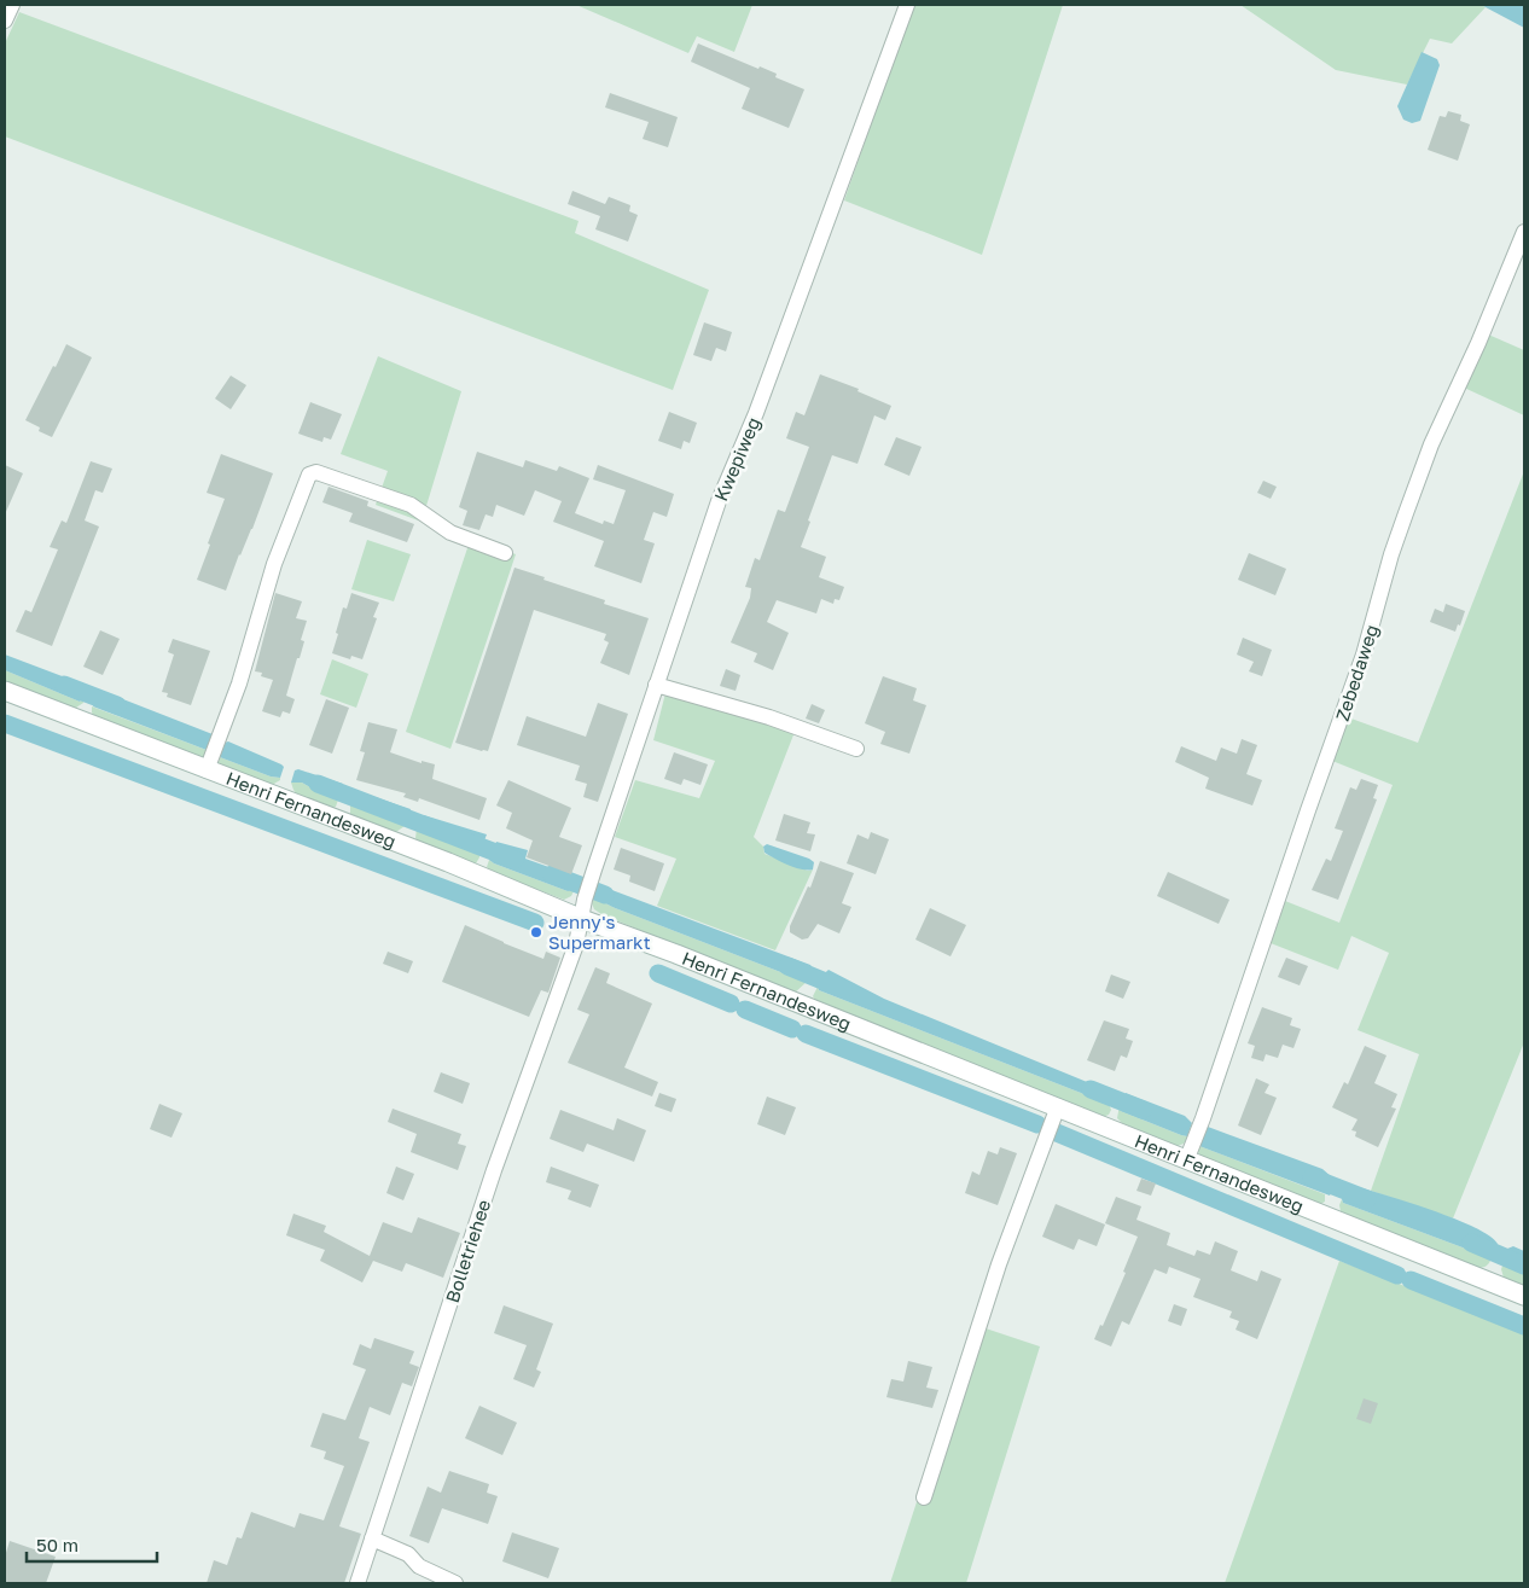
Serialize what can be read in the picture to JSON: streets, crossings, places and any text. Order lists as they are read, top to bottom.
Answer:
{
  "streets": {
    "street": [
      "Kwepiweg",
      "Zebedaweg",
      "Henri Fernandesweg",
      "Bolletriehee"
    ]
  },
  "crossings": [
    ["Kwepiweg", "Henri Fernandesweg"],
    ["Kwepiweg", "Bolletriehee"],
    ["Zebedaweg", "Henri Fernandesweg"],
    ["Henri Fernandesweg", "Bolletriehee"]
  ],
  "places": ["Jenny's Supermarkt"],
  "scale_bar": "50 m"
}
